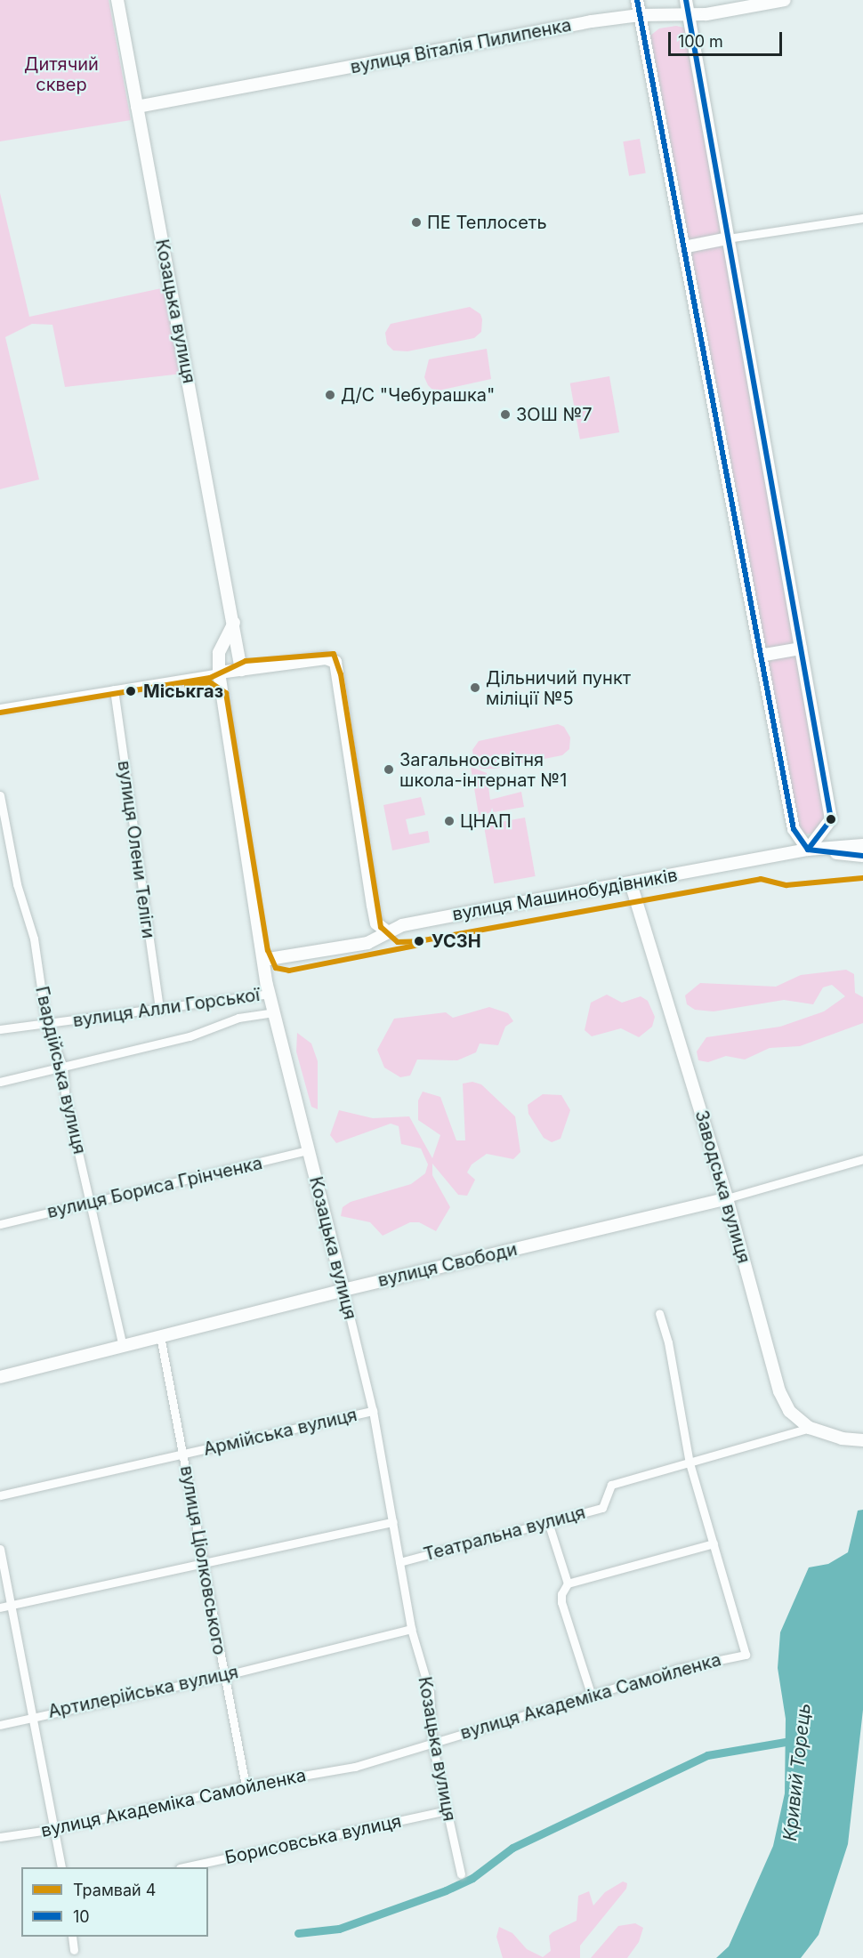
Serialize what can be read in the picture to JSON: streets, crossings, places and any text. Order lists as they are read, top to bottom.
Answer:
{
  "streets": {
    "street": [
      "вулиця Віталія Пилипенка",
      "Козацька вулиця",
      "вулиця Олени Теліги",
      "вулиця Машинобудівників",
      "вулиця Алли Горської",
      "Гвардійська вулиця",
      "Заводська вулиця",
      "вулиця Бориса Грінченка",
      "вулиця Свободи",
      "Армійська вулиця",
      "Театральна вулиця",
      "вулиця Ціолковського",
      "Артилерійська вулиця",
      "вулиця Академіка Самойленка",
      "Борисовська вулиця"
    ]
  },
  "crossings": [
    ["вулиця Віталія Пилипенка", "Козацька вулиця"],
    ["Козацька вулиця", "вулиця Машинобудівників"],
    ["Козацька вулиця", "вулиця Алли Горської"],
    ["Козацька вулиця", "вулиця Бориса Грінченка"],
    ["Козацька вулиця", "вулиця Свободи"],
    ["Козацька вулиця", "Армійська вулиця"],
    ["Козацька вулиця", "Театральна вулиця"],
    ["Козацька вулиця", "Артилерійська вулиця"],
    ["Козацька вулиця", "вулиця Академіка Самойленка"],
    ["Козацька вулиця", "Борисовська вулиця"],
    ["вулиця Олени Теліги", "вулиця Алли Горської"],
    ["вулиця Машинобудівників", "Заводська вулиця"],
    ["вулиця Алли Горської", "Гвардійська вулиця"],
    ["Гвардійська вулиця", "вулиця Бориса Грінченка"],
    ["Гвардійська вулиця", "вулиця Свободи"],
    ["Заводська вулиця", "вулиця Свободи"],
    ["Заводська вулиця", "Театральна вулиця"],
    ["вулиця Свободи", "вулиця Ціолковського"],
    ["Армійська вулиця", "вулиця Ціолковського"],
    ["Театральна вулиця", "вулиця Академіка Самойленка"],
    ["вулиця Ціолковського", "Артилерійська вулиця"],
    ["вулиця Ціолковського", "вулиця Академіка Самойленка"]
  ],
  "water": ["Кривий Торець"],
  "parks": ["Дитячий сквер"],
  "places": [
    "ПЕ Теплосеть",
    "Д/С \"Чебурашка\"",
    "ЗОШ №7",
    "Дільничий пункт міліції №5",
    "Міськгаз",
    "Загальноосвітня школа-інтернат №1",
    "ЦНАП",
    "УСЗН"
  ],
  "lines": ["transit line 10", "tram line 4"],
  "legend": ["Трамвай 4", "10"],
  "scale_bar": "100 m"
}
